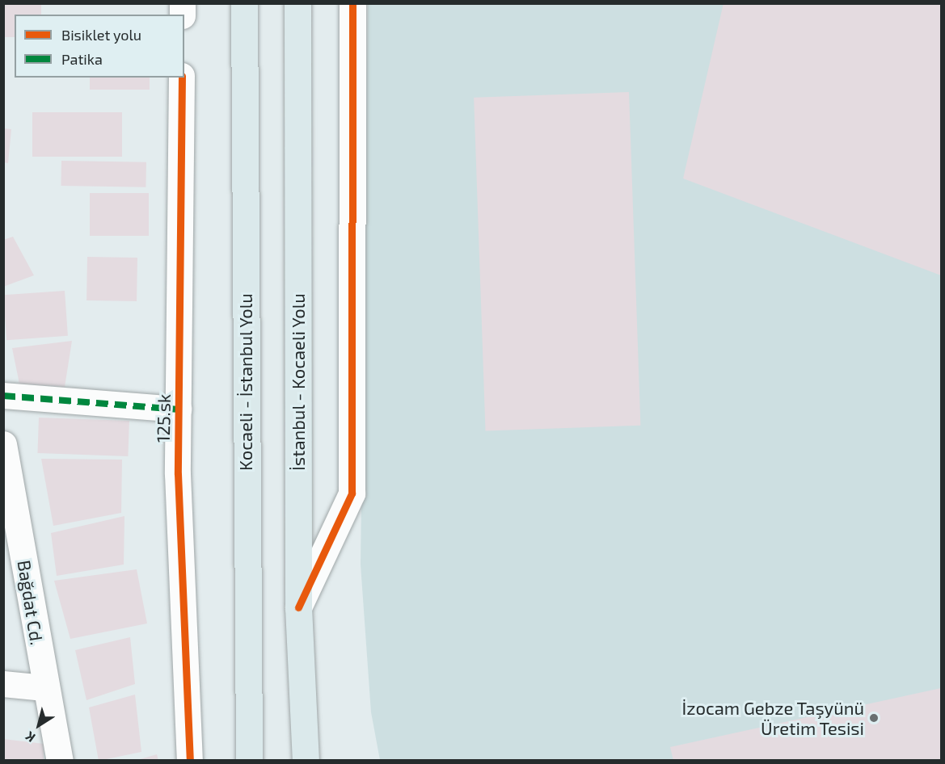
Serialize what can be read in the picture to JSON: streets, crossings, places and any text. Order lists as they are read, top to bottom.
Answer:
{
  "streets": {
    "highway": ["Kocaeli - İstanbul Yolu", "İstanbul - Kocaeli Yolu"],
    "street": ["125.sk", "Bağdat Cd."]
  },
  "places": ["İzocam Gebze Taşyünü Üretim Tesisi"],
  "legend": ["Bisiklet yolu", "Patika"],
  "north": "bottom left"
}
